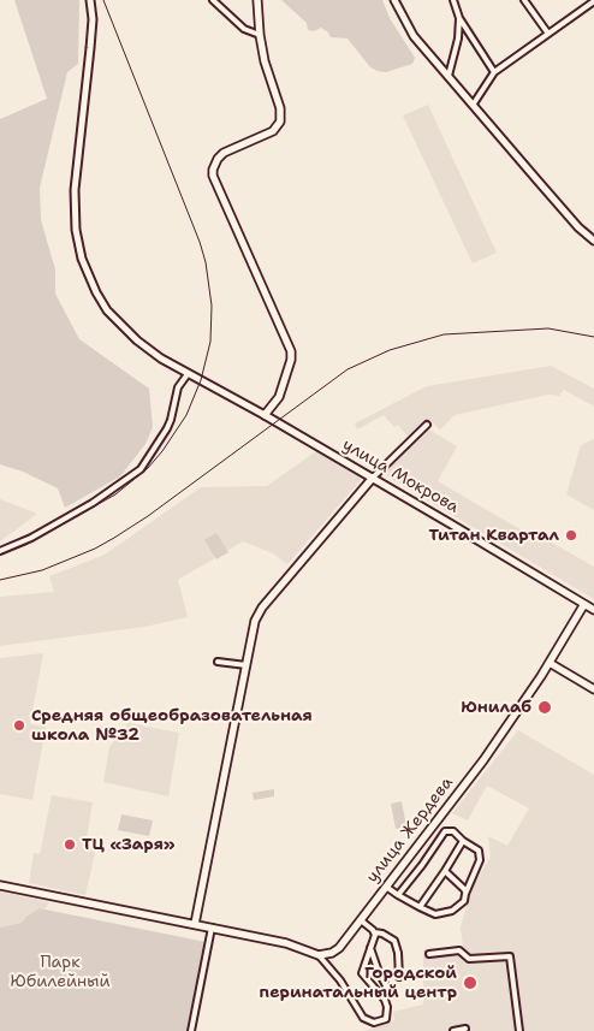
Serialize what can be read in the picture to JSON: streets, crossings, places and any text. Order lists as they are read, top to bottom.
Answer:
{
  "streets": {
    "main road": ["улица Мокрова", "улица Жердева"]
  },
  "crossings": [
    ["улица Мокрова", "улица Жердева"]
  ],
  "parks": ["Парк Юбилейный"],
  "places": [
    "Титан Квартал",
    "Юнилаб",
    "Средняя общеобразовательная школа №32",
    "ТЦ «Заря»",
    "Городской перинатальный центр"
  ]
}
